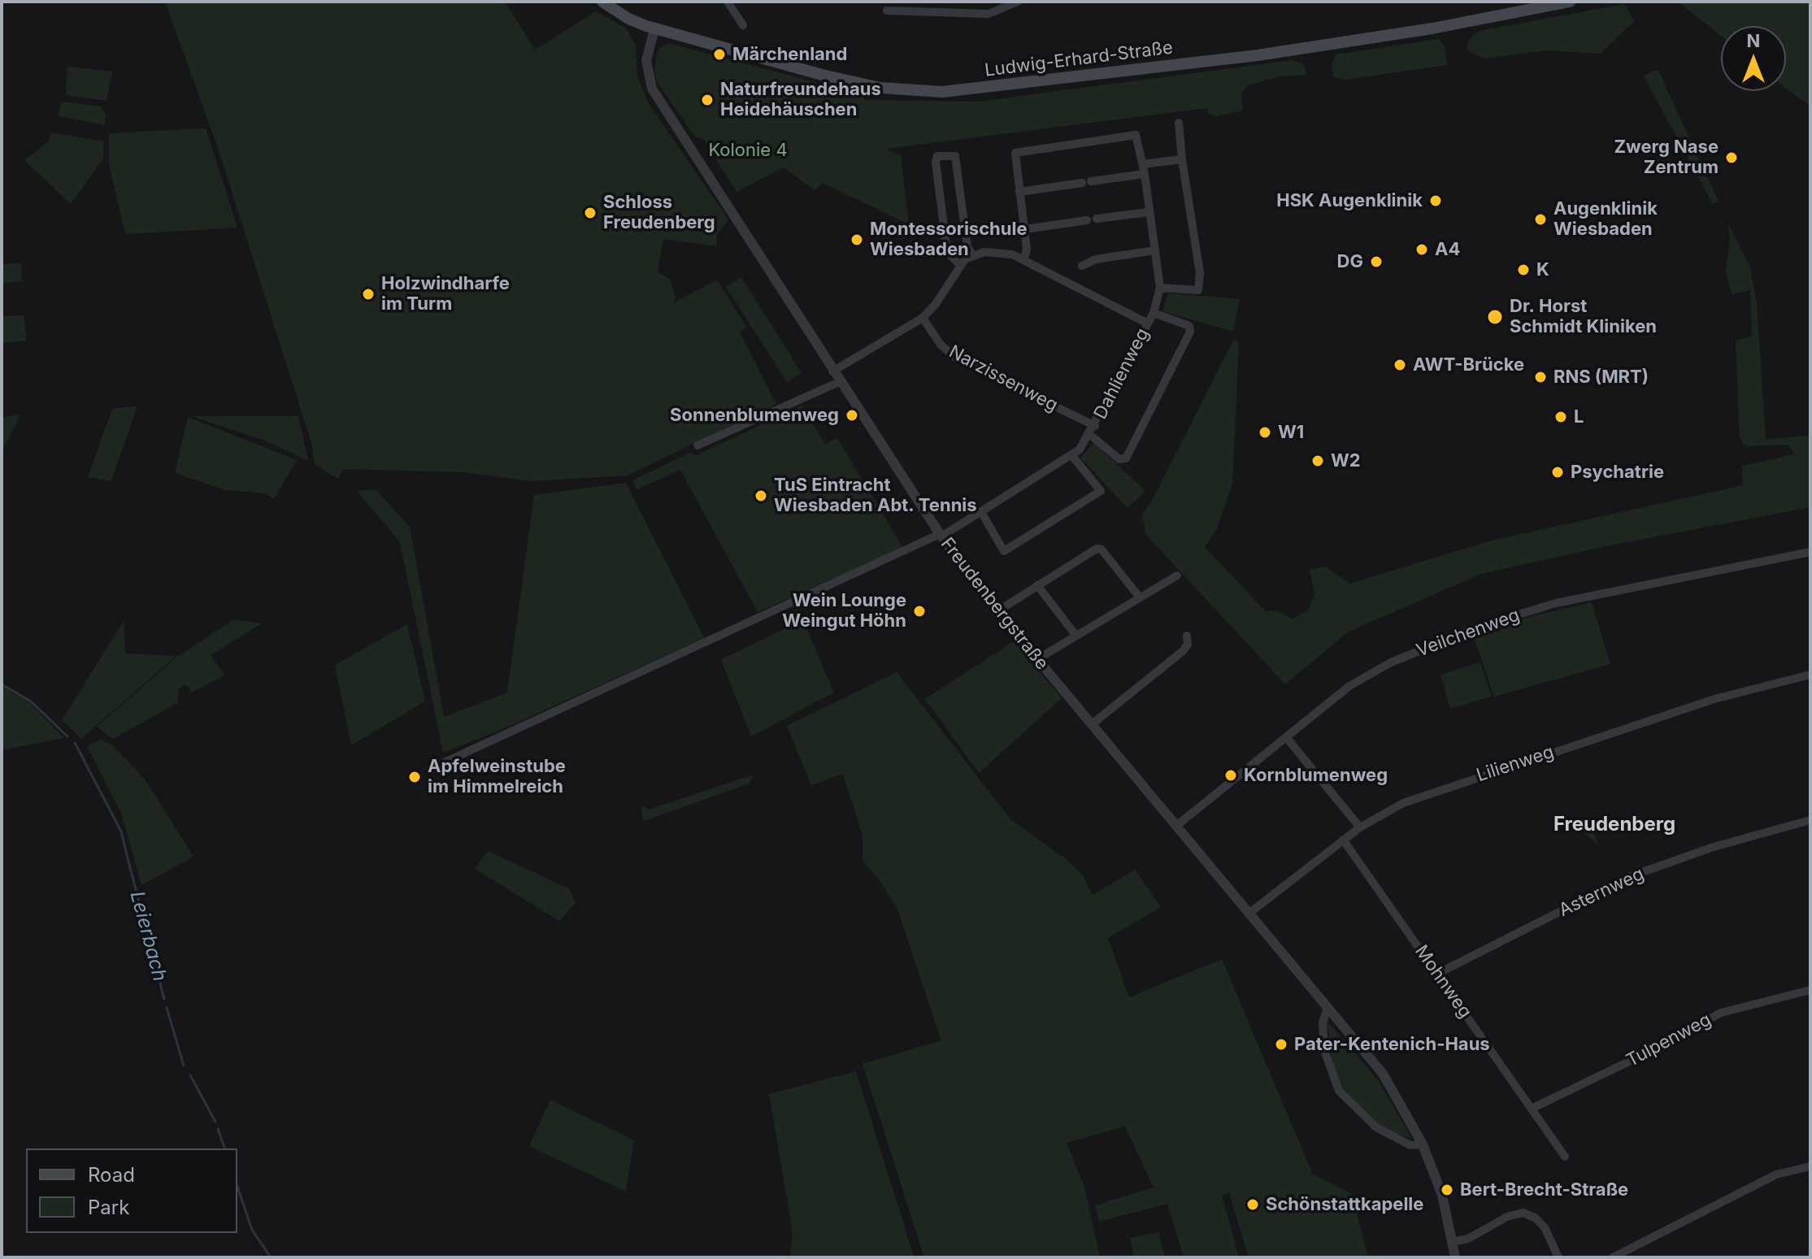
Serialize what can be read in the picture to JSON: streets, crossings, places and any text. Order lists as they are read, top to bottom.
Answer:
{
  "streets": {
    "main road": ["Ludwig-Erhard-Straße"],
    "street": [
      "Dahlienweg",
      "Narzissenweg",
      "Freudenbergstraße",
      "Veilchenweg",
      "Lilienweg",
      "Asternweg",
      "Mohnweg",
      "Tulpenweg"
    ]
  },
  "crossings": [
    ["Ludwig-Erhard-Straße", "Freudenbergstraße"],
    ["Dahlienweg", "Narzissenweg"],
    ["Dahlienweg", "Freudenbergstraße"],
    ["Freudenbergstraße", "Veilchenweg"],
    ["Freudenbergstraße", "Lilienweg"],
    ["Lilienweg", "Mohnweg"],
    ["Asternweg", "Mohnweg"],
    ["Mohnweg", "Tulpenweg"]
  ],
  "districts": ["Freudenberg"],
  "water": ["Leierbach"],
  "parks": ["Kolonie 4"],
  "places": [
    "Märchenland",
    "Naturfreundehaus Heidehäuschen",
    "Zwerg Nase Zentrum",
    "HSK Augenklinik",
    "Schloss Freudenberg",
    "Augenklinik Wiesbaden",
    "Montessorischule Wiesbaden",
    "A4",
    "DG",
    "K",
    "Holzwindharfe im Turm",
    "Dr. Horst Schmidt Kliniken",
    "AWT-Brücke",
    "RNS (MRT)",
    "Sonnenblumenweg",
    "L",
    "W1",
    "W2",
    "Psychatrie",
    "TuS Eintracht Wiesbaden Abt. Tennis",
    "Wein Lounge Weingut Höhn",
    "Kornblumenweg",
    "Apfelweinstube im Himmelreich",
    "Pater-Kentenich-Haus",
    "Bert-Brecht-Straße",
    "Schönstattkapelle"
  ],
  "legend": ["Road", "Park"],
  "north": "top"
}
